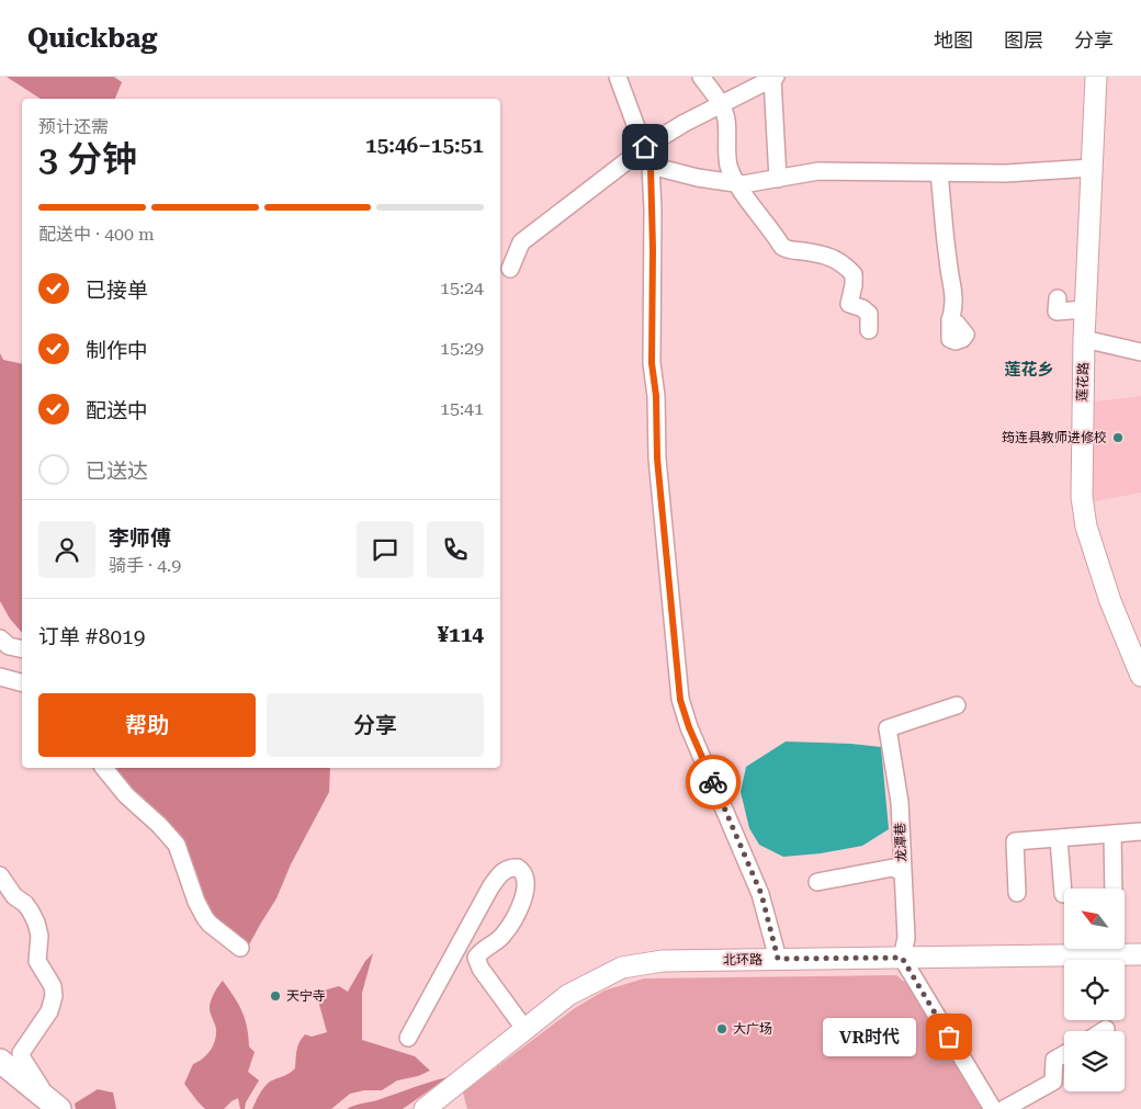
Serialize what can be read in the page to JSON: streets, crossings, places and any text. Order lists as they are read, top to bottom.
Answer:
{
  "streets": {
    "main road": ["莲花路", "北环路"],
    "street": ["龙潭巷"]
  },
  "crossings": [
    ["龙潭巷", "北环路"]
  ],
  "districts": ["莲花乡"],
  "places": [
    "筠连县教师进修校",
    "天宁寺",
    "大广场",
    "VR时代"
  ],
  "north": "top left",
  "page": {
    "header": "Quickbag",
    "nav": ["地图", "图层", "分享"],
    "heading": ["3 分钟", "预计还需", "15:46–15:51"],
    "panel": [
      "李师傅",
      "骑手 · 4.9",
      "订单 #8019",
      "¥114"
    ],
    "bar": "配送中 · 400 m",
    "list": [
      ["已接单", "15:24"],
      ["制作中", "15:29"],
      ["配送中", "15:41"],
      "已送达"
    ],
    "buttons": ["帮助", "分享"],
    "bubble": "VR时代"
  }
}
